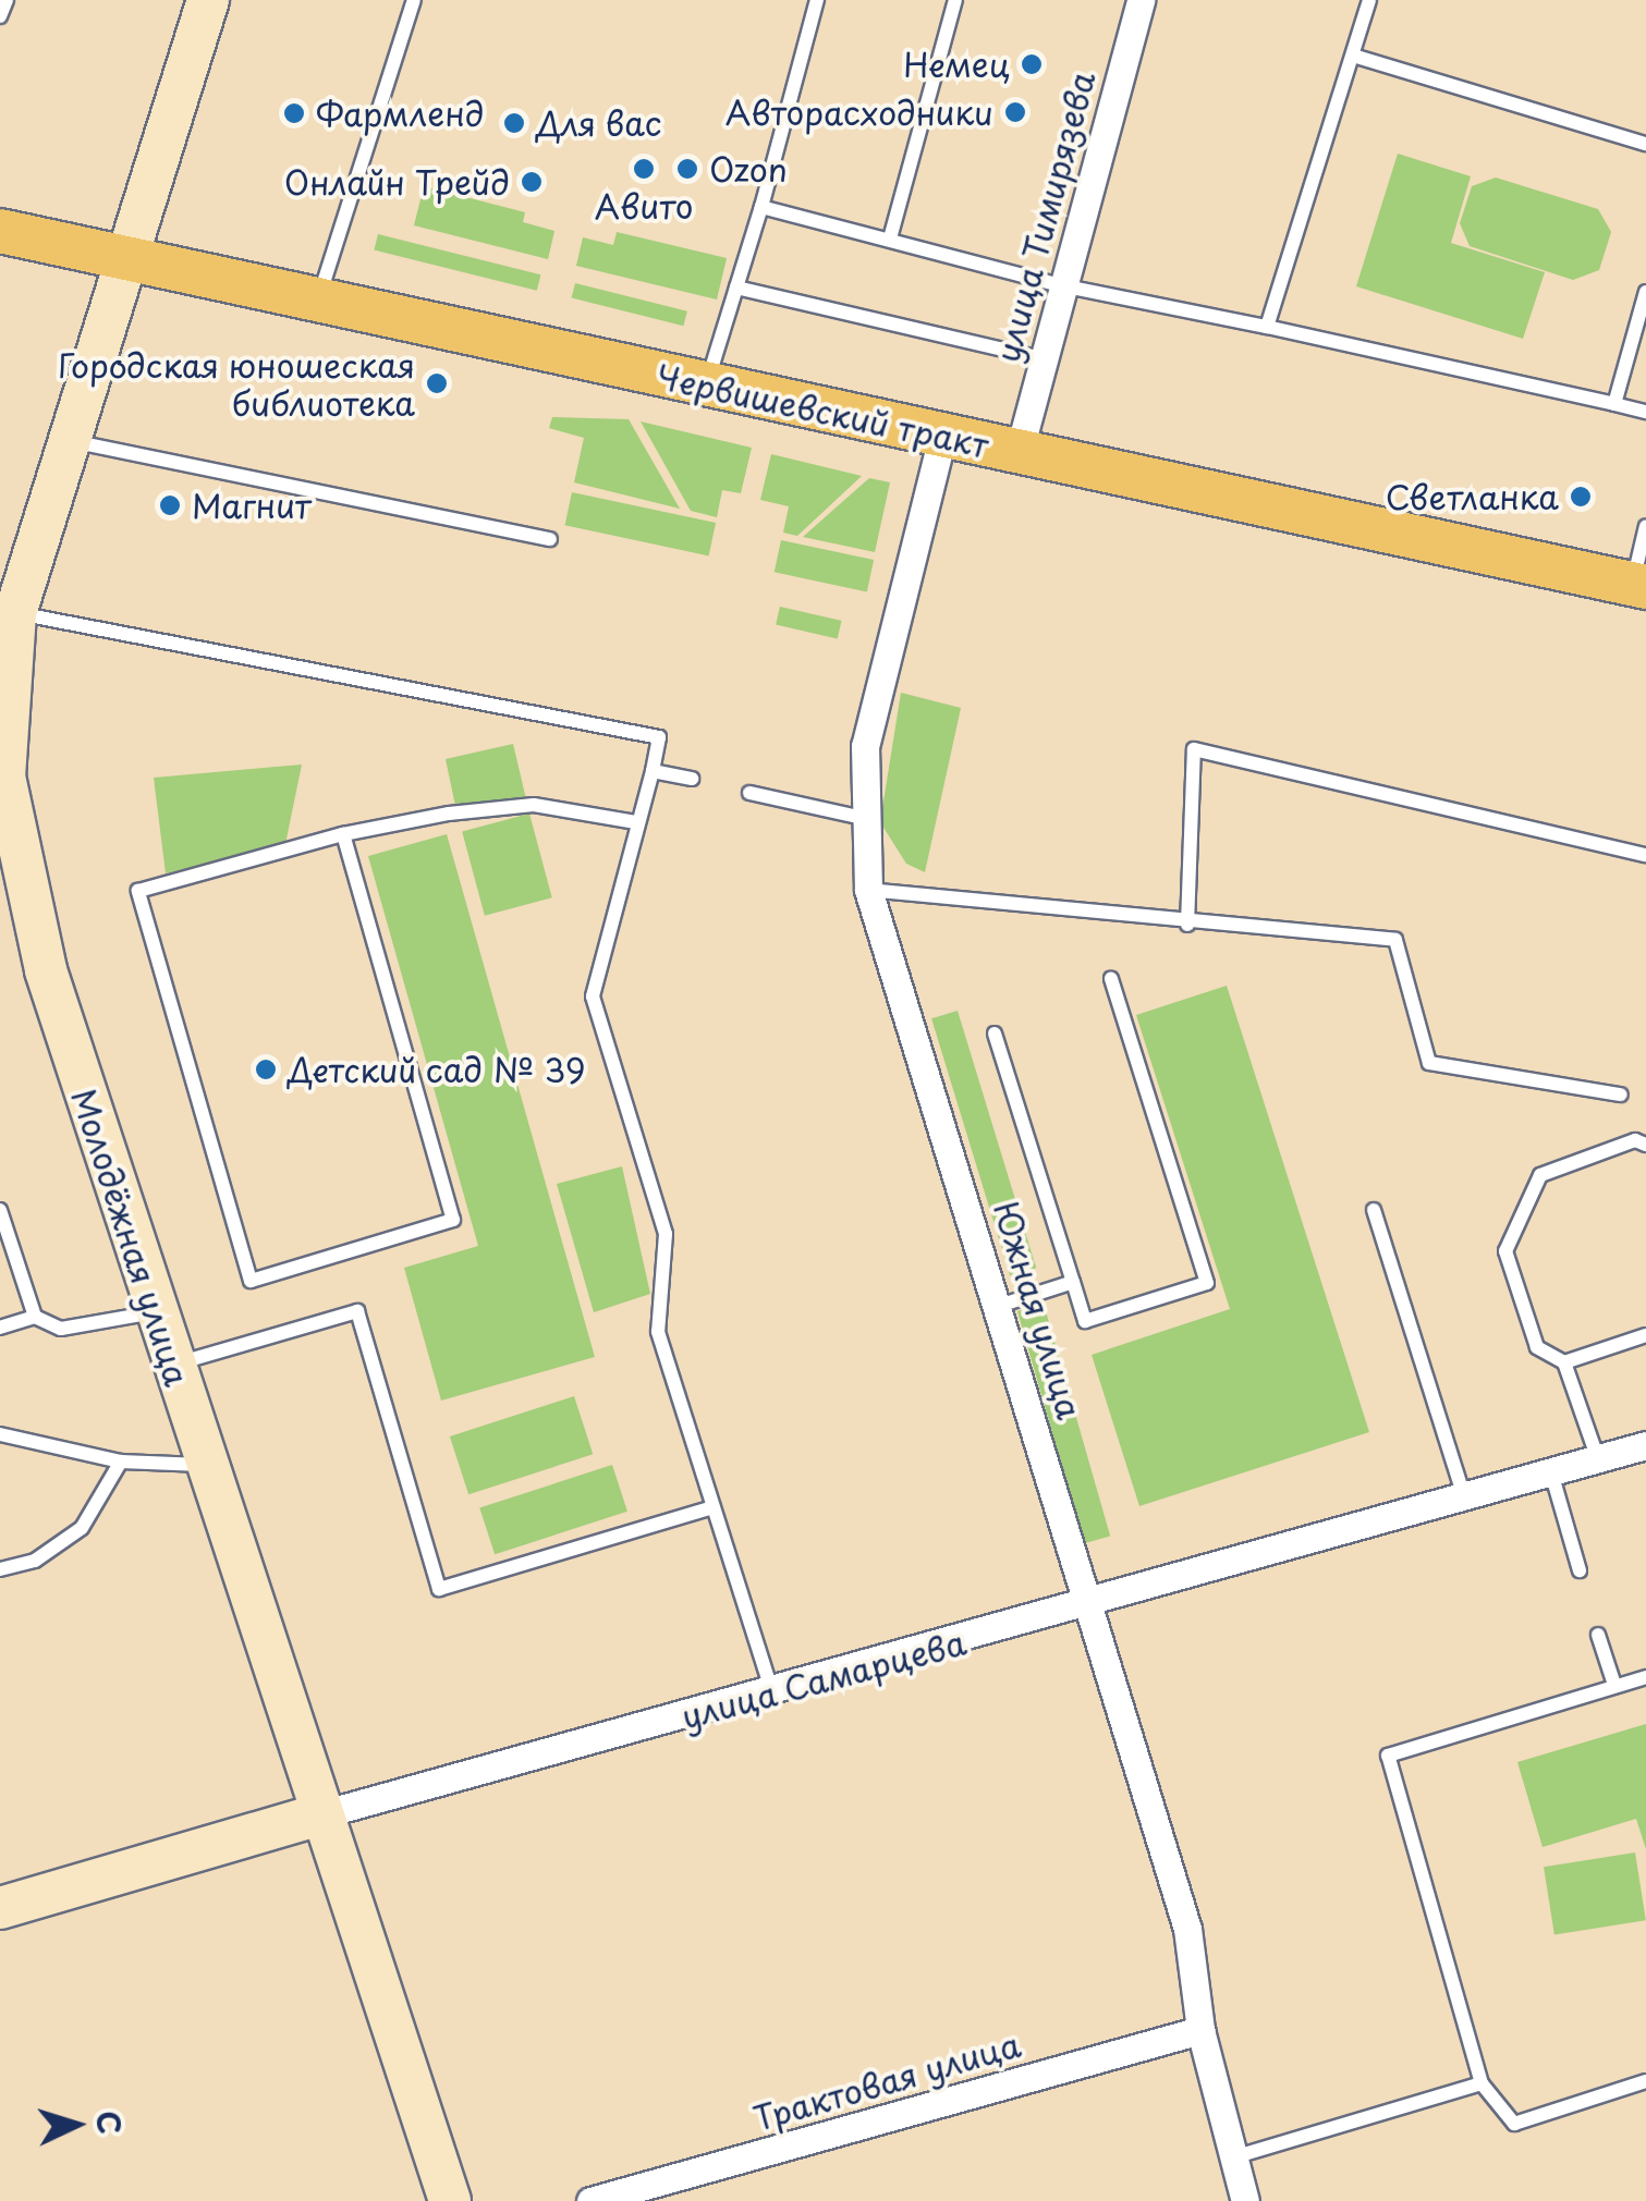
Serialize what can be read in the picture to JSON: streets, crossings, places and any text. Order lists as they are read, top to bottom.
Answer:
{
  "streets": {
    "main road": ["Червишевский тракт"],
    "street": [
      "улица Тимирязева",
      "Молодёжная улица",
      "Южная улица",
      "улица Самарцева",
      "Трактовая улица"
    ]
  },
  "crossings": [
    ["улица Тимирязева", "Червишевский тракт"],
    ["Червишевский тракт", "Молодёжная улица"],
    ["Червишевский тракт", "Южная улица"],
    ["Молодёжная улица", "улица Самарцева"],
    ["Южная улица", "улица Самарцева"],
    ["Южная улица", "Трактовая улица"]
  ],
  "places": [
    "Немец",
    "Авторасходники",
    "Фармленд",
    "Для вас",
    "Авито",
    "Ozon",
    "Онлайн Трейд",
    "Городская юношеская библиотека",
    "Светланка",
    "Магнит",
    "Детский сад № 39"
  ],
  "north": "right"
}
